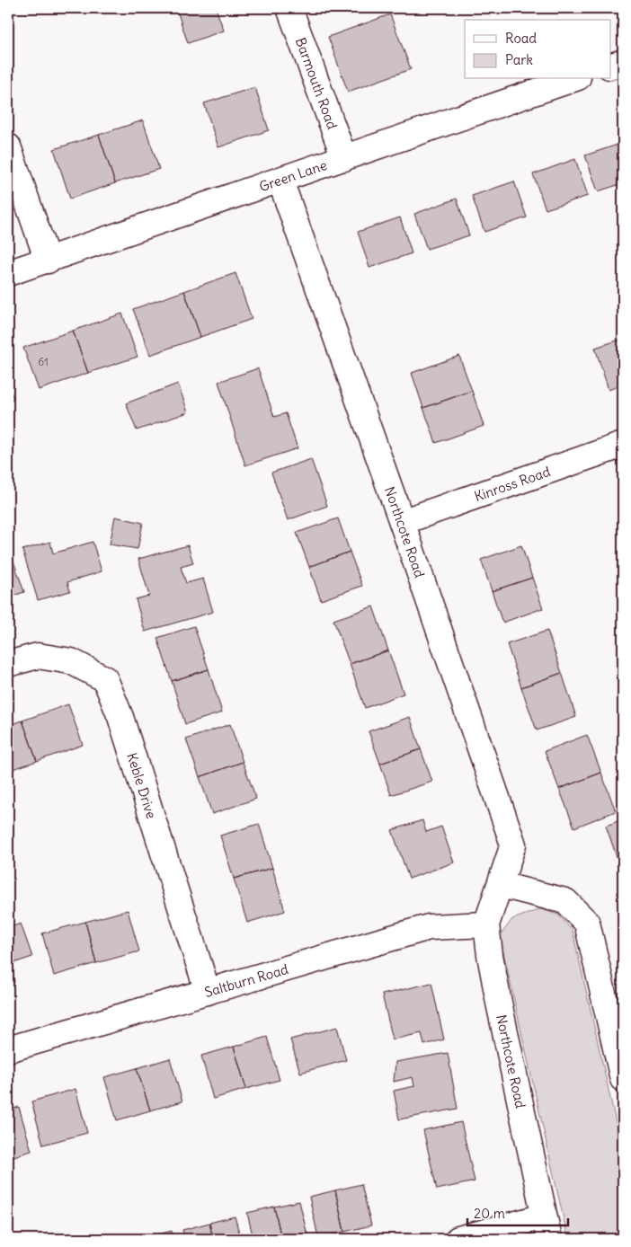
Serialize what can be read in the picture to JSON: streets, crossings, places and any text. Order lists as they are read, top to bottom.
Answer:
{
  "streets": {
    "street": [
      "Barmouth Road",
      "Green Lane",
      "Kinross Road",
      "Northcote Road",
      "Keble Drive",
      "Saltburn Road"
    ]
  },
  "crossings": [
    ["Barmouth Road", "Green Lane"],
    ["Green Lane", "Northcote Road"],
    ["Kinross Road", "Northcote Road"],
    ["Northcote Road", "Saltburn Road"],
    ["Keble Drive", "Saltburn Road"]
  ],
  "house_numbers": ["61"],
  "legend": ["Road", "Park"],
  "scale_bar": "20 m"
}
